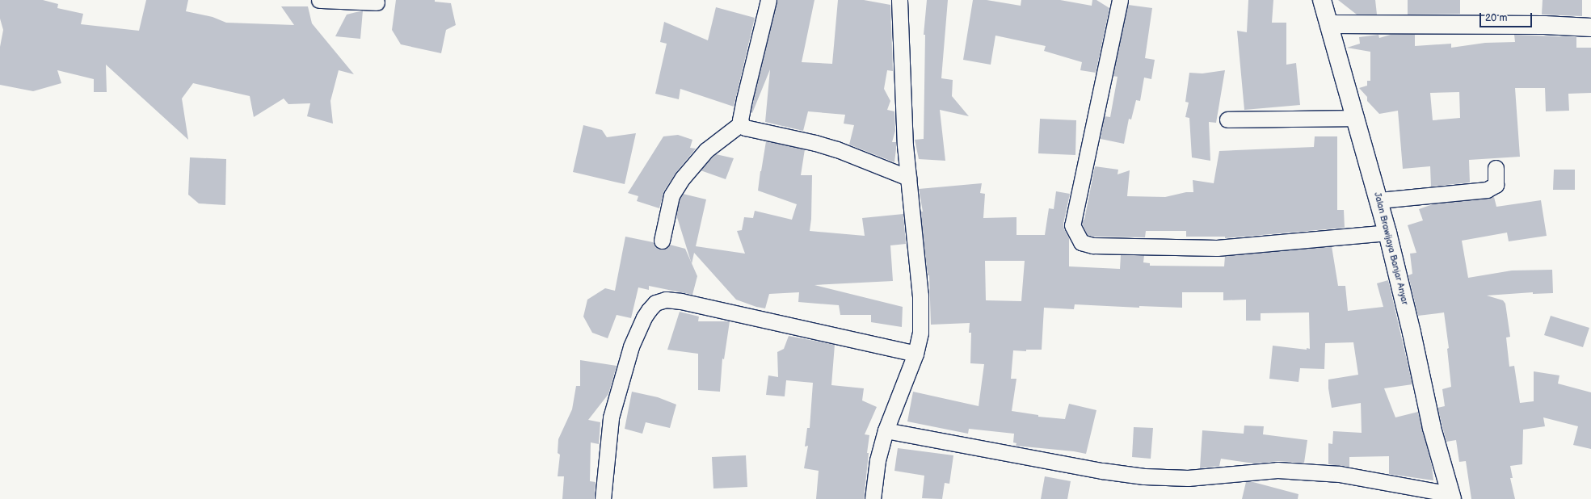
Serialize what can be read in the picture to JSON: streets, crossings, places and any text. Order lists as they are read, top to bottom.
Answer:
{
  "streets": {
    "street": ["Jalan Brawijaya Banjar Anyar"]
  },
  "scale_bar": "20 m"
}
